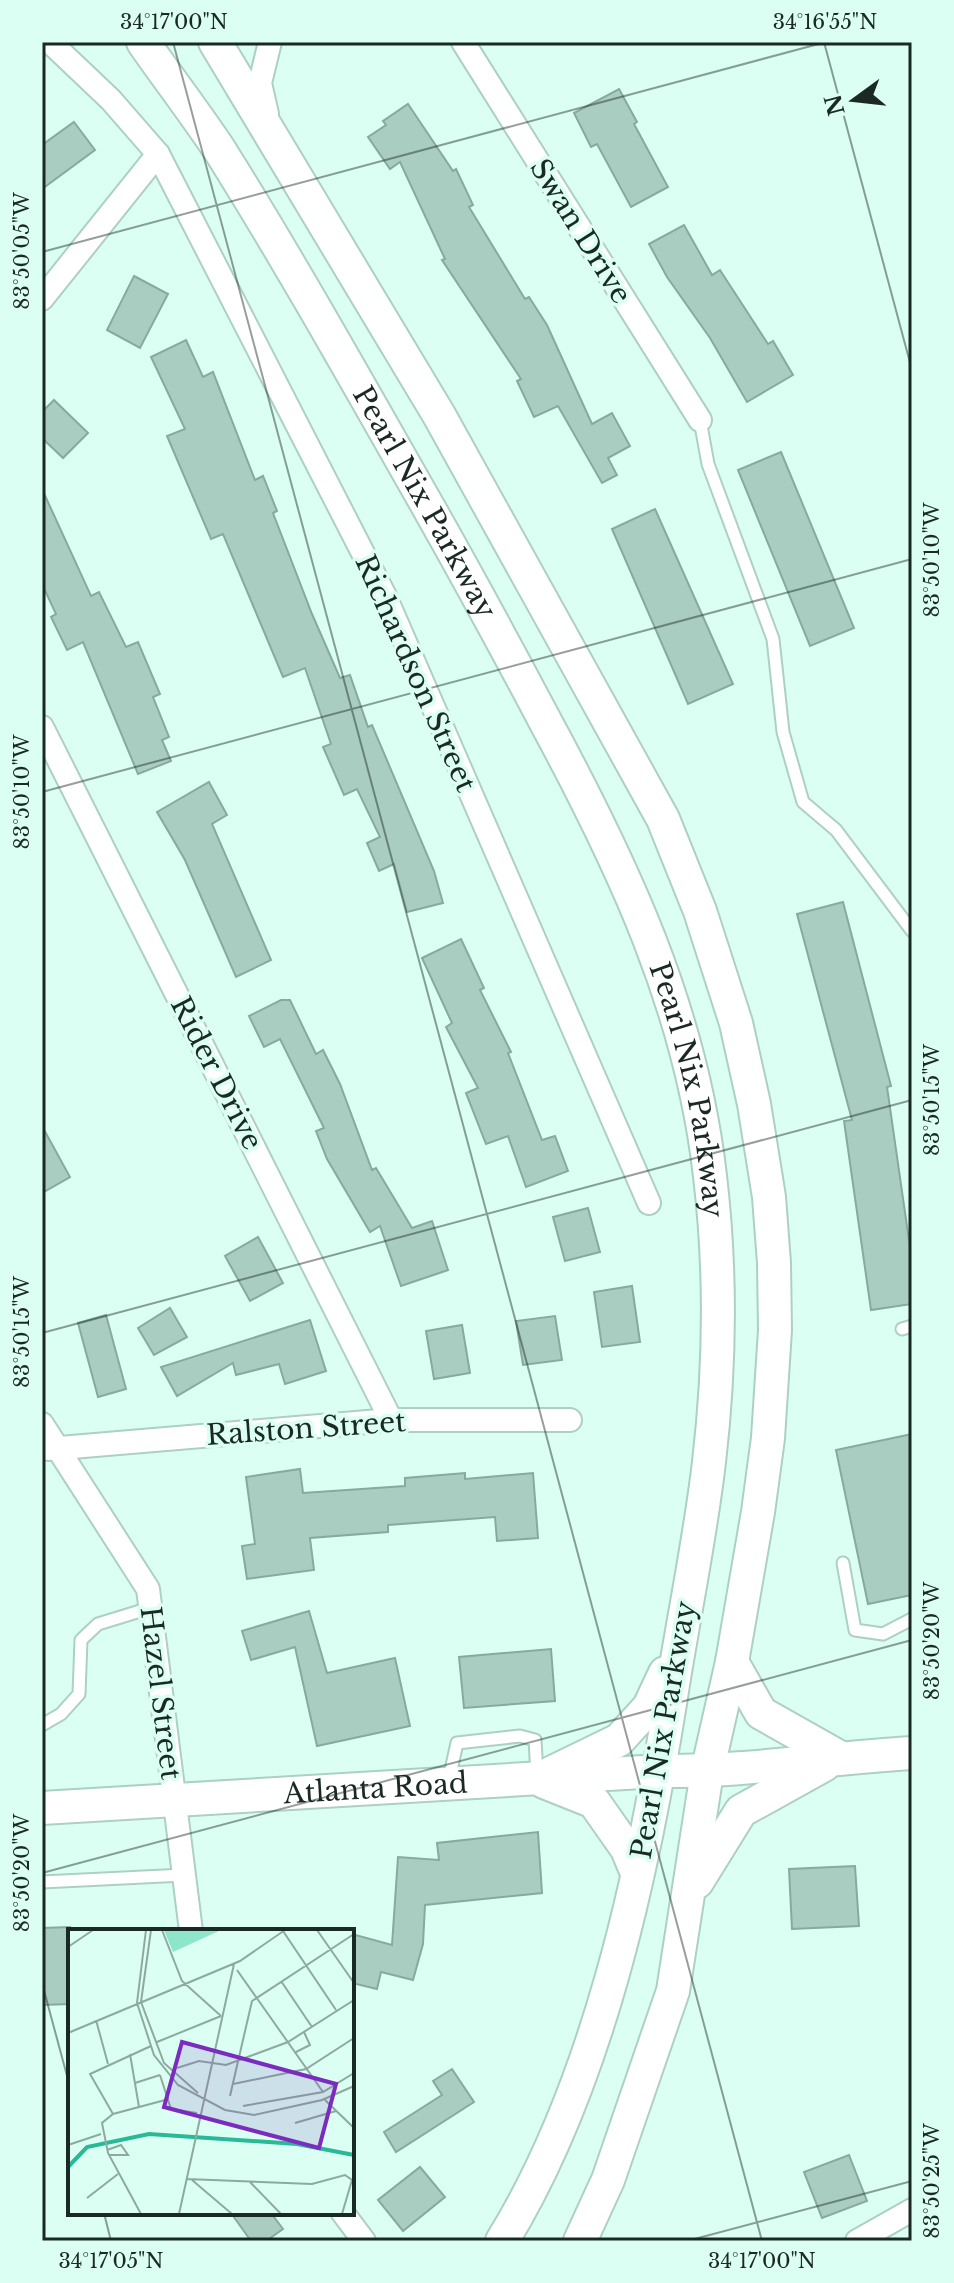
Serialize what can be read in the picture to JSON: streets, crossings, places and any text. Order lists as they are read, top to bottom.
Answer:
{
  "streets": {
    "main road": ["Pearl Nix Parkway", "Atlanta Road"],
    "street": [
      "Swan Drive",
      "Richardson Street",
      "Rider Drive",
      "Ralston Street",
      "Hazel Street"
    ]
  },
  "crossings": [
    ["Pearl Nix Parkway", "Atlanta Road"],
    ["Rider Drive", "Ralston Street"],
    ["Ralston Street", "Hazel Street"],
    ["Hazel Street", "Atlanta Road"]
  ],
  "north": "left",
  "coordinates": [
    "34°17'00\"N",
    "34°16'55\"N",
    "83°50'05\"W",
    "83°50'10\"W",
    "83°50'15\"W",
    "83°50'20\"W",
    "83°50'25\"W",
    "34°17'05\"N"
  ]
}
